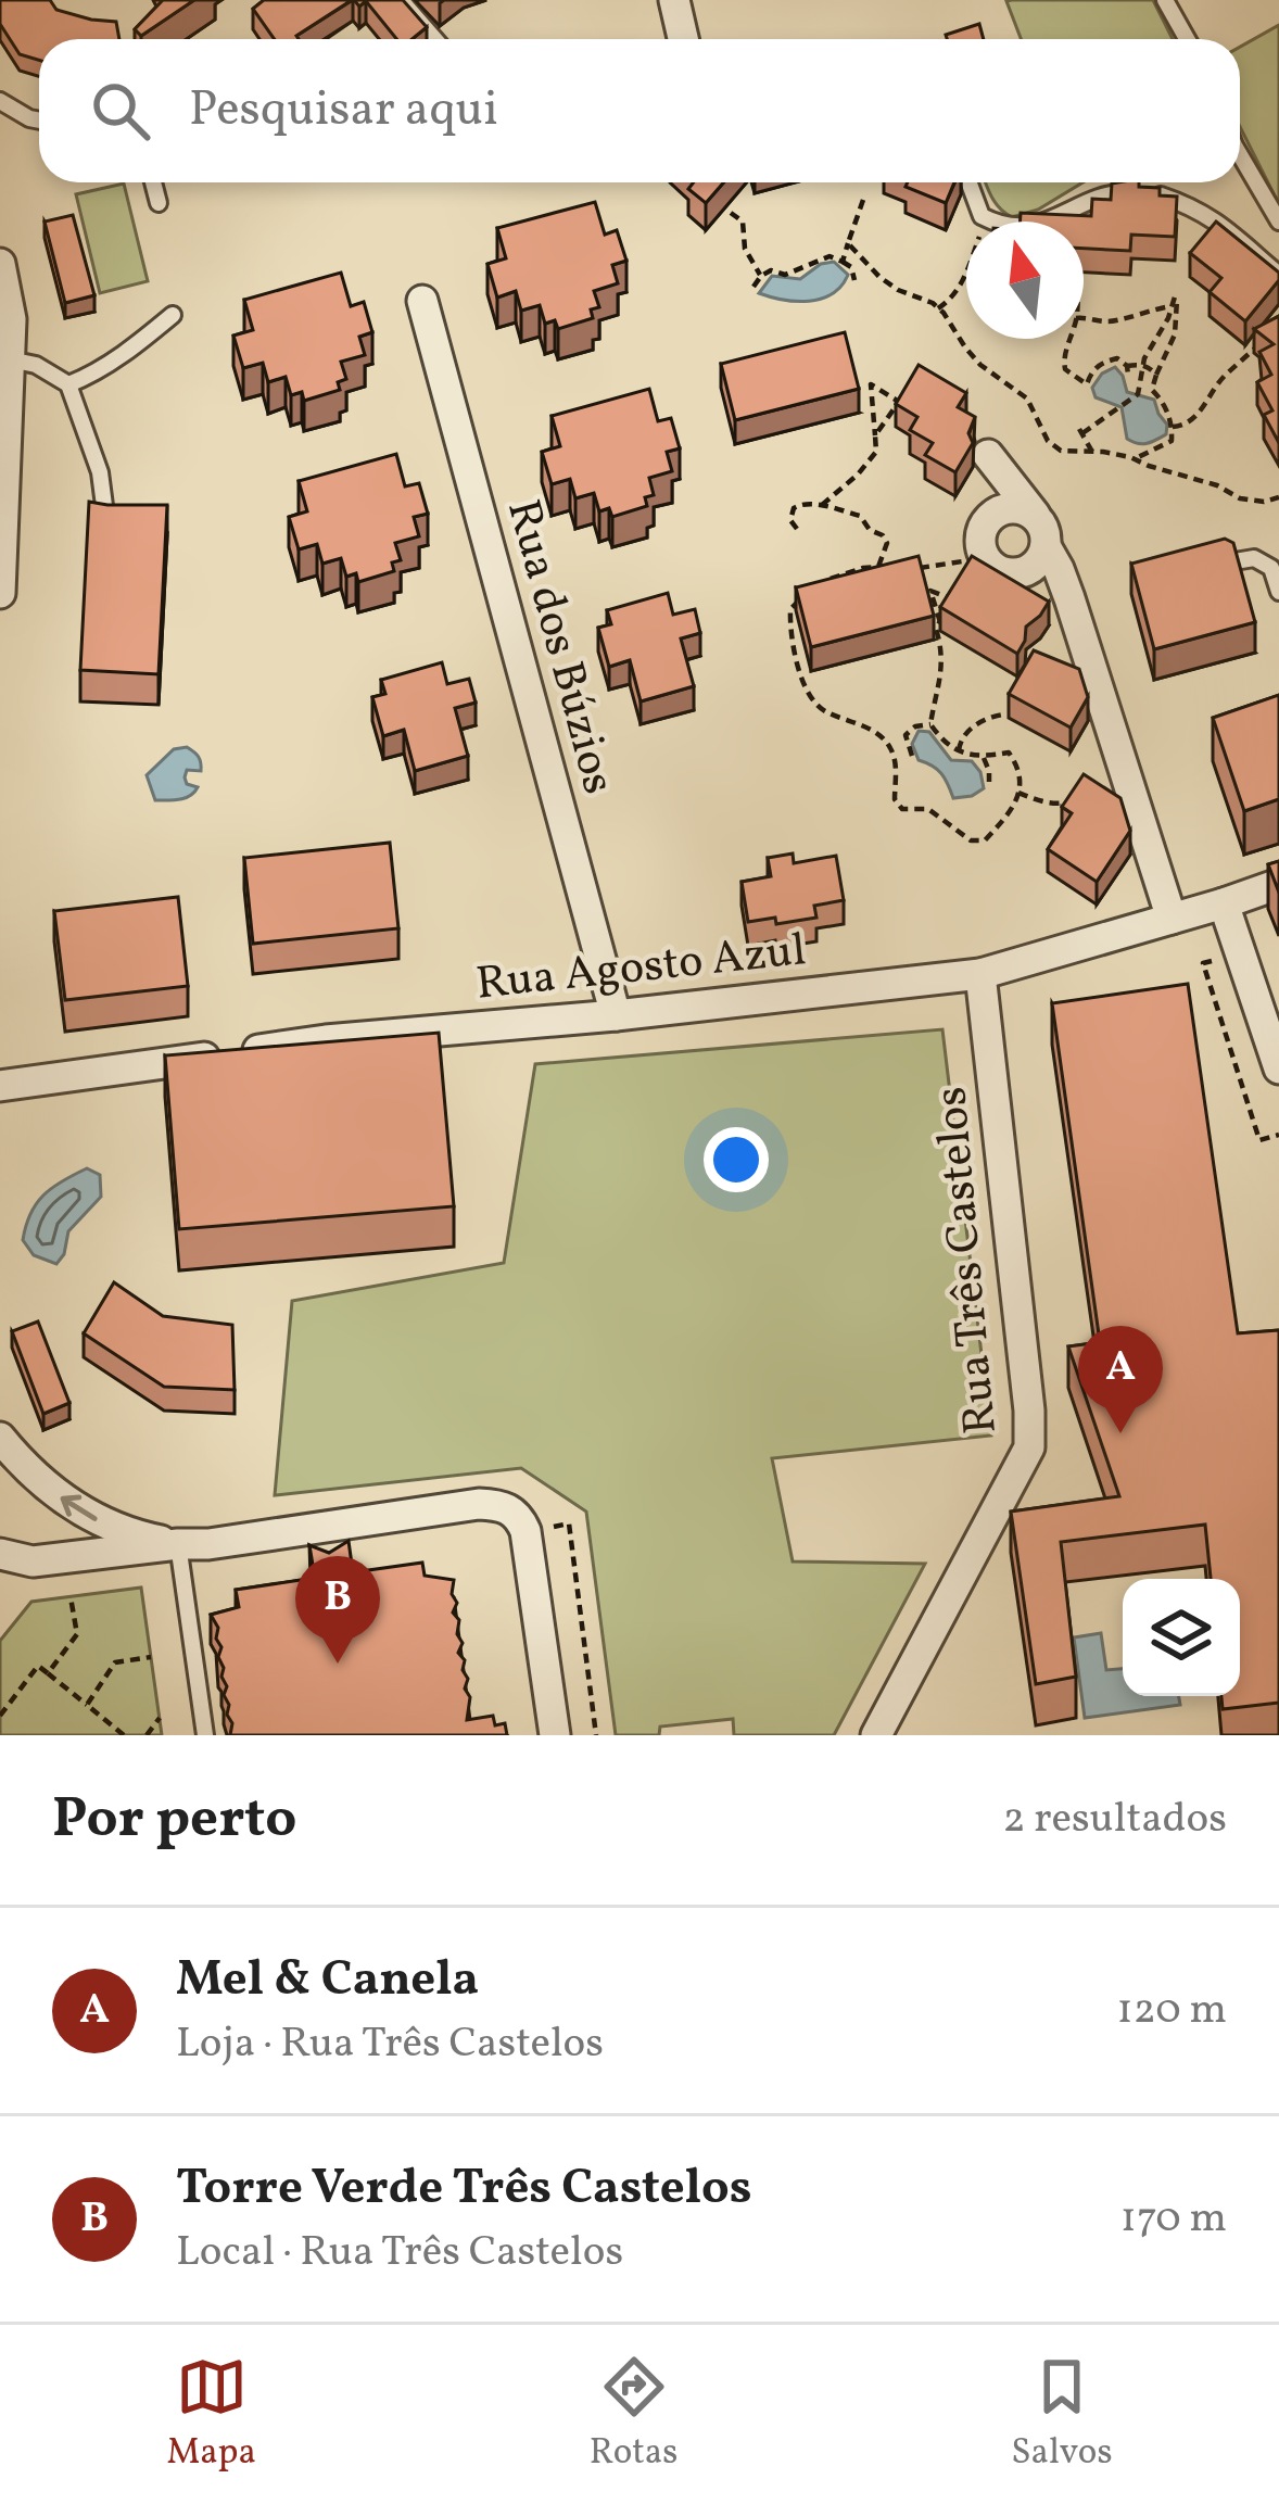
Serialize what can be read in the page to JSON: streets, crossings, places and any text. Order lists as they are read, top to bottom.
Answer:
{
  "streets": {
    "street": ["Rua dos Búzios", "Rua Agosto Azul", "Rua Três Castelos"]
  },
  "crossings": [
    ["Rua dos Búzios", "Rua Agosto Azul"],
    ["Rua Agosto Azul", "Rua Três Castelos"]
  ],
  "north": "top",
  "page": {
    "search": "Pesquisar aqui",
    "pins": ["A", "B"],
    "heading": ["Por perto", "2 resultados"],
    "list": [
      {
        "mark": "A",
        "name": "Mel & Canela",
        "note": "Loja · Rua Três Castelos",
        "value": "120 m"
      },
      {
        "mark": "B",
        "name": "Torre Verde Três Castelos",
        "note": "Local · Rua Três Castelos",
        "value": "170 m"
      }
    ],
    "nav": ["Mapa", "Rotas", "Salvos"]
  }
}
